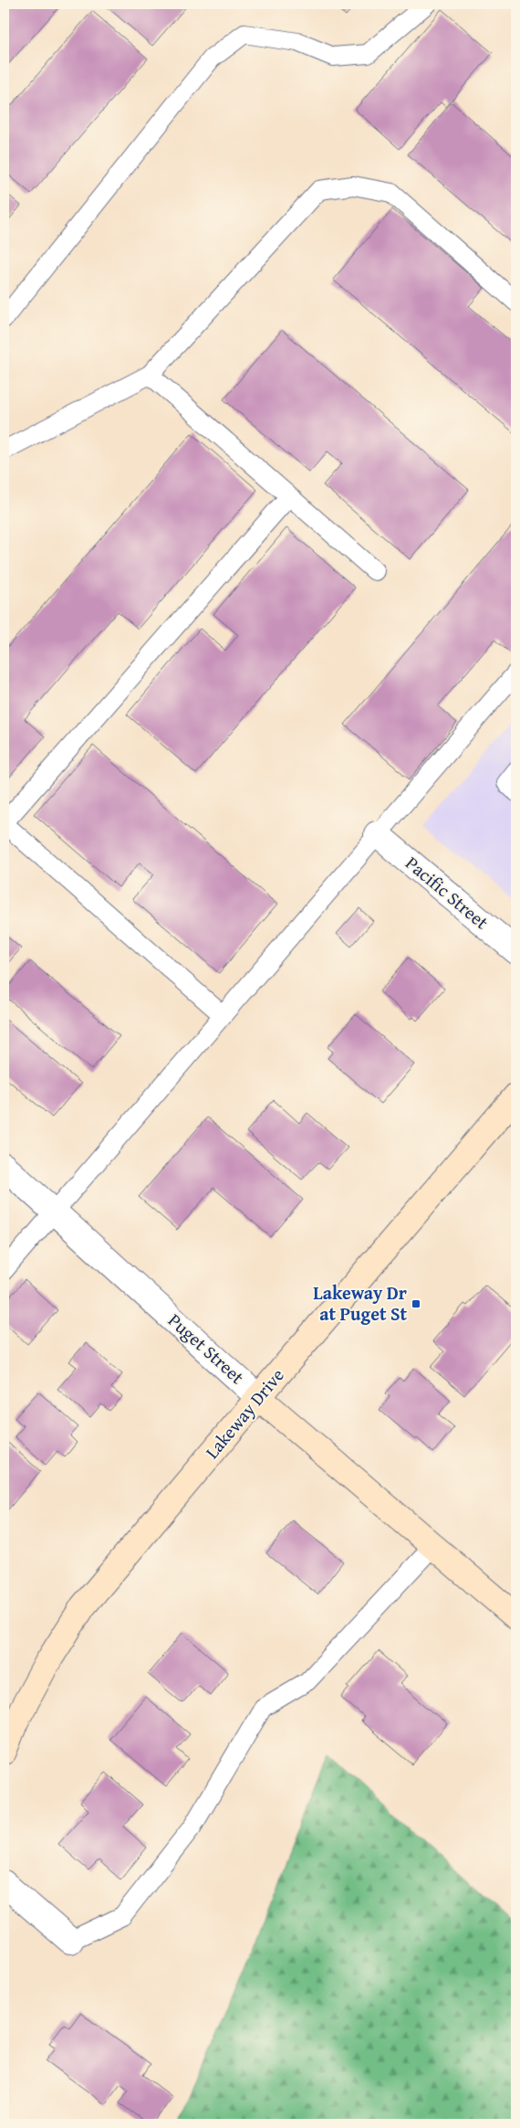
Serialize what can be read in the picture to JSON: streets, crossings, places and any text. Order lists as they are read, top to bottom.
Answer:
{
  "streets": {
    "main road": ["Puget Street", "Lakeway Drive"],
    "street": ["Pacific Street"]
  },
  "crossings": [
    ["Puget Street", "Lakeway Drive"]
  ],
  "places": {
    "transit": ["Lakeway Dr at Puget St"]
  }
}
